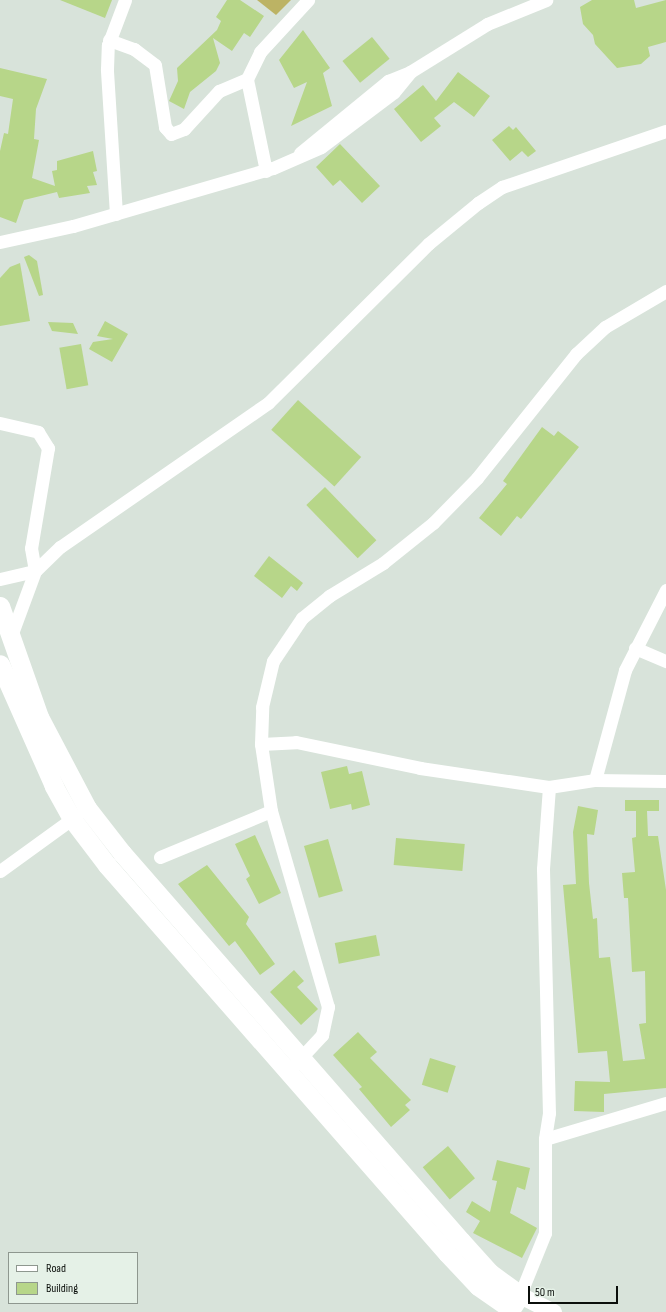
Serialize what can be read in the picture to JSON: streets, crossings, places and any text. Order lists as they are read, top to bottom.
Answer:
{
  "legend": ["Road", "Building"],
  "scale_bar": "50 m"
}
